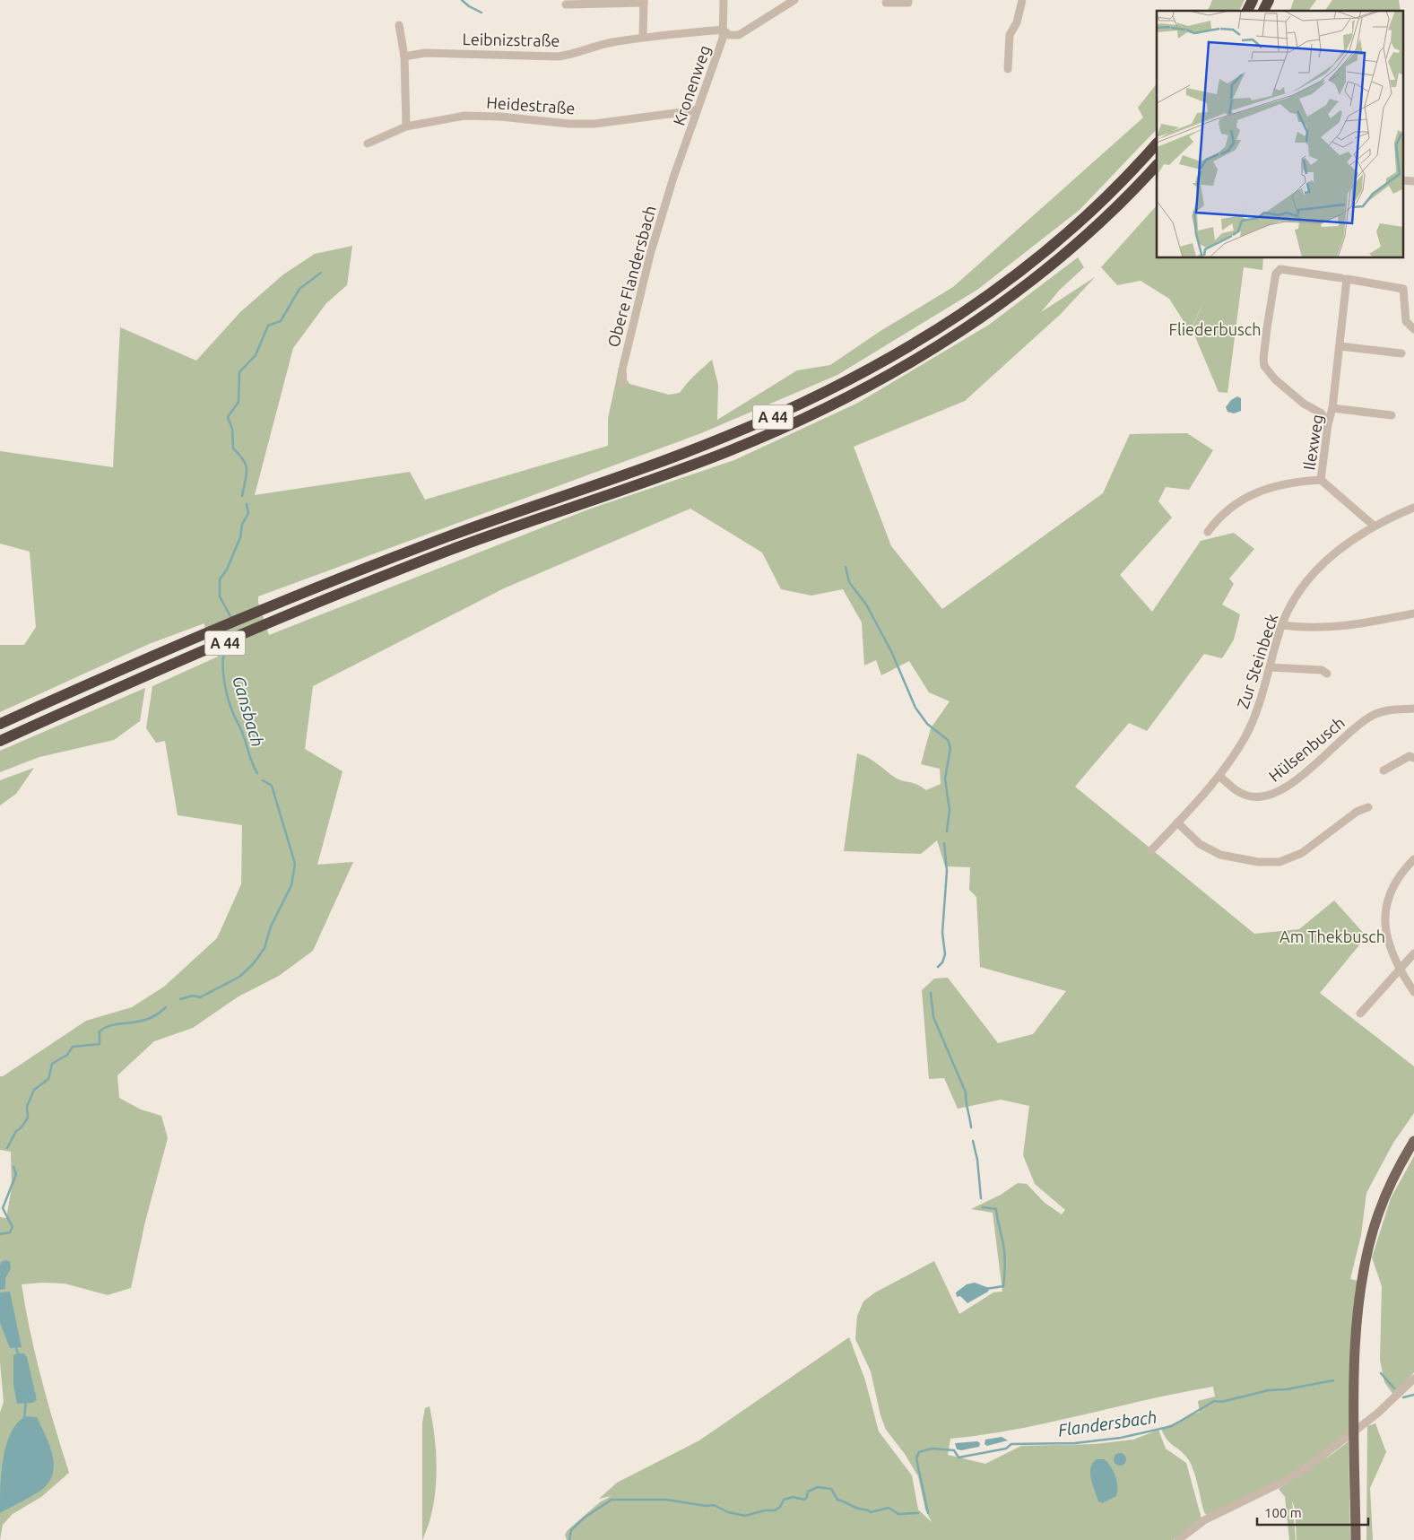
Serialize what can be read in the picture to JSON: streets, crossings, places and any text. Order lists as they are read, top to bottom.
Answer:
{
  "streets": {
    "highway": ["A 44"],
    "street": [
      "Leibnizstraße",
      "Kronenweg",
      "Heidestraße",
      "Obere Flandersbach",
      "Ilexweg",
      "Zur Steinbeck",
      "Hülsenbusch"
    ]
  },
  "crossings": [
    ["Leibnizstraße", "Kronenweg"],
    ["Kronenweg", "Heidestraße"],
    ["Kronenweg", "Obere Flandersbach"],
    ["Zur Steinbeck", "Hülsenbusch"]
  ],
  "water": ["Gansbach", "Flandersbach"],
  "parks": ["Fliederbusch", "Am Thekbusch"],
  "scale_bar": "100 m"
}
